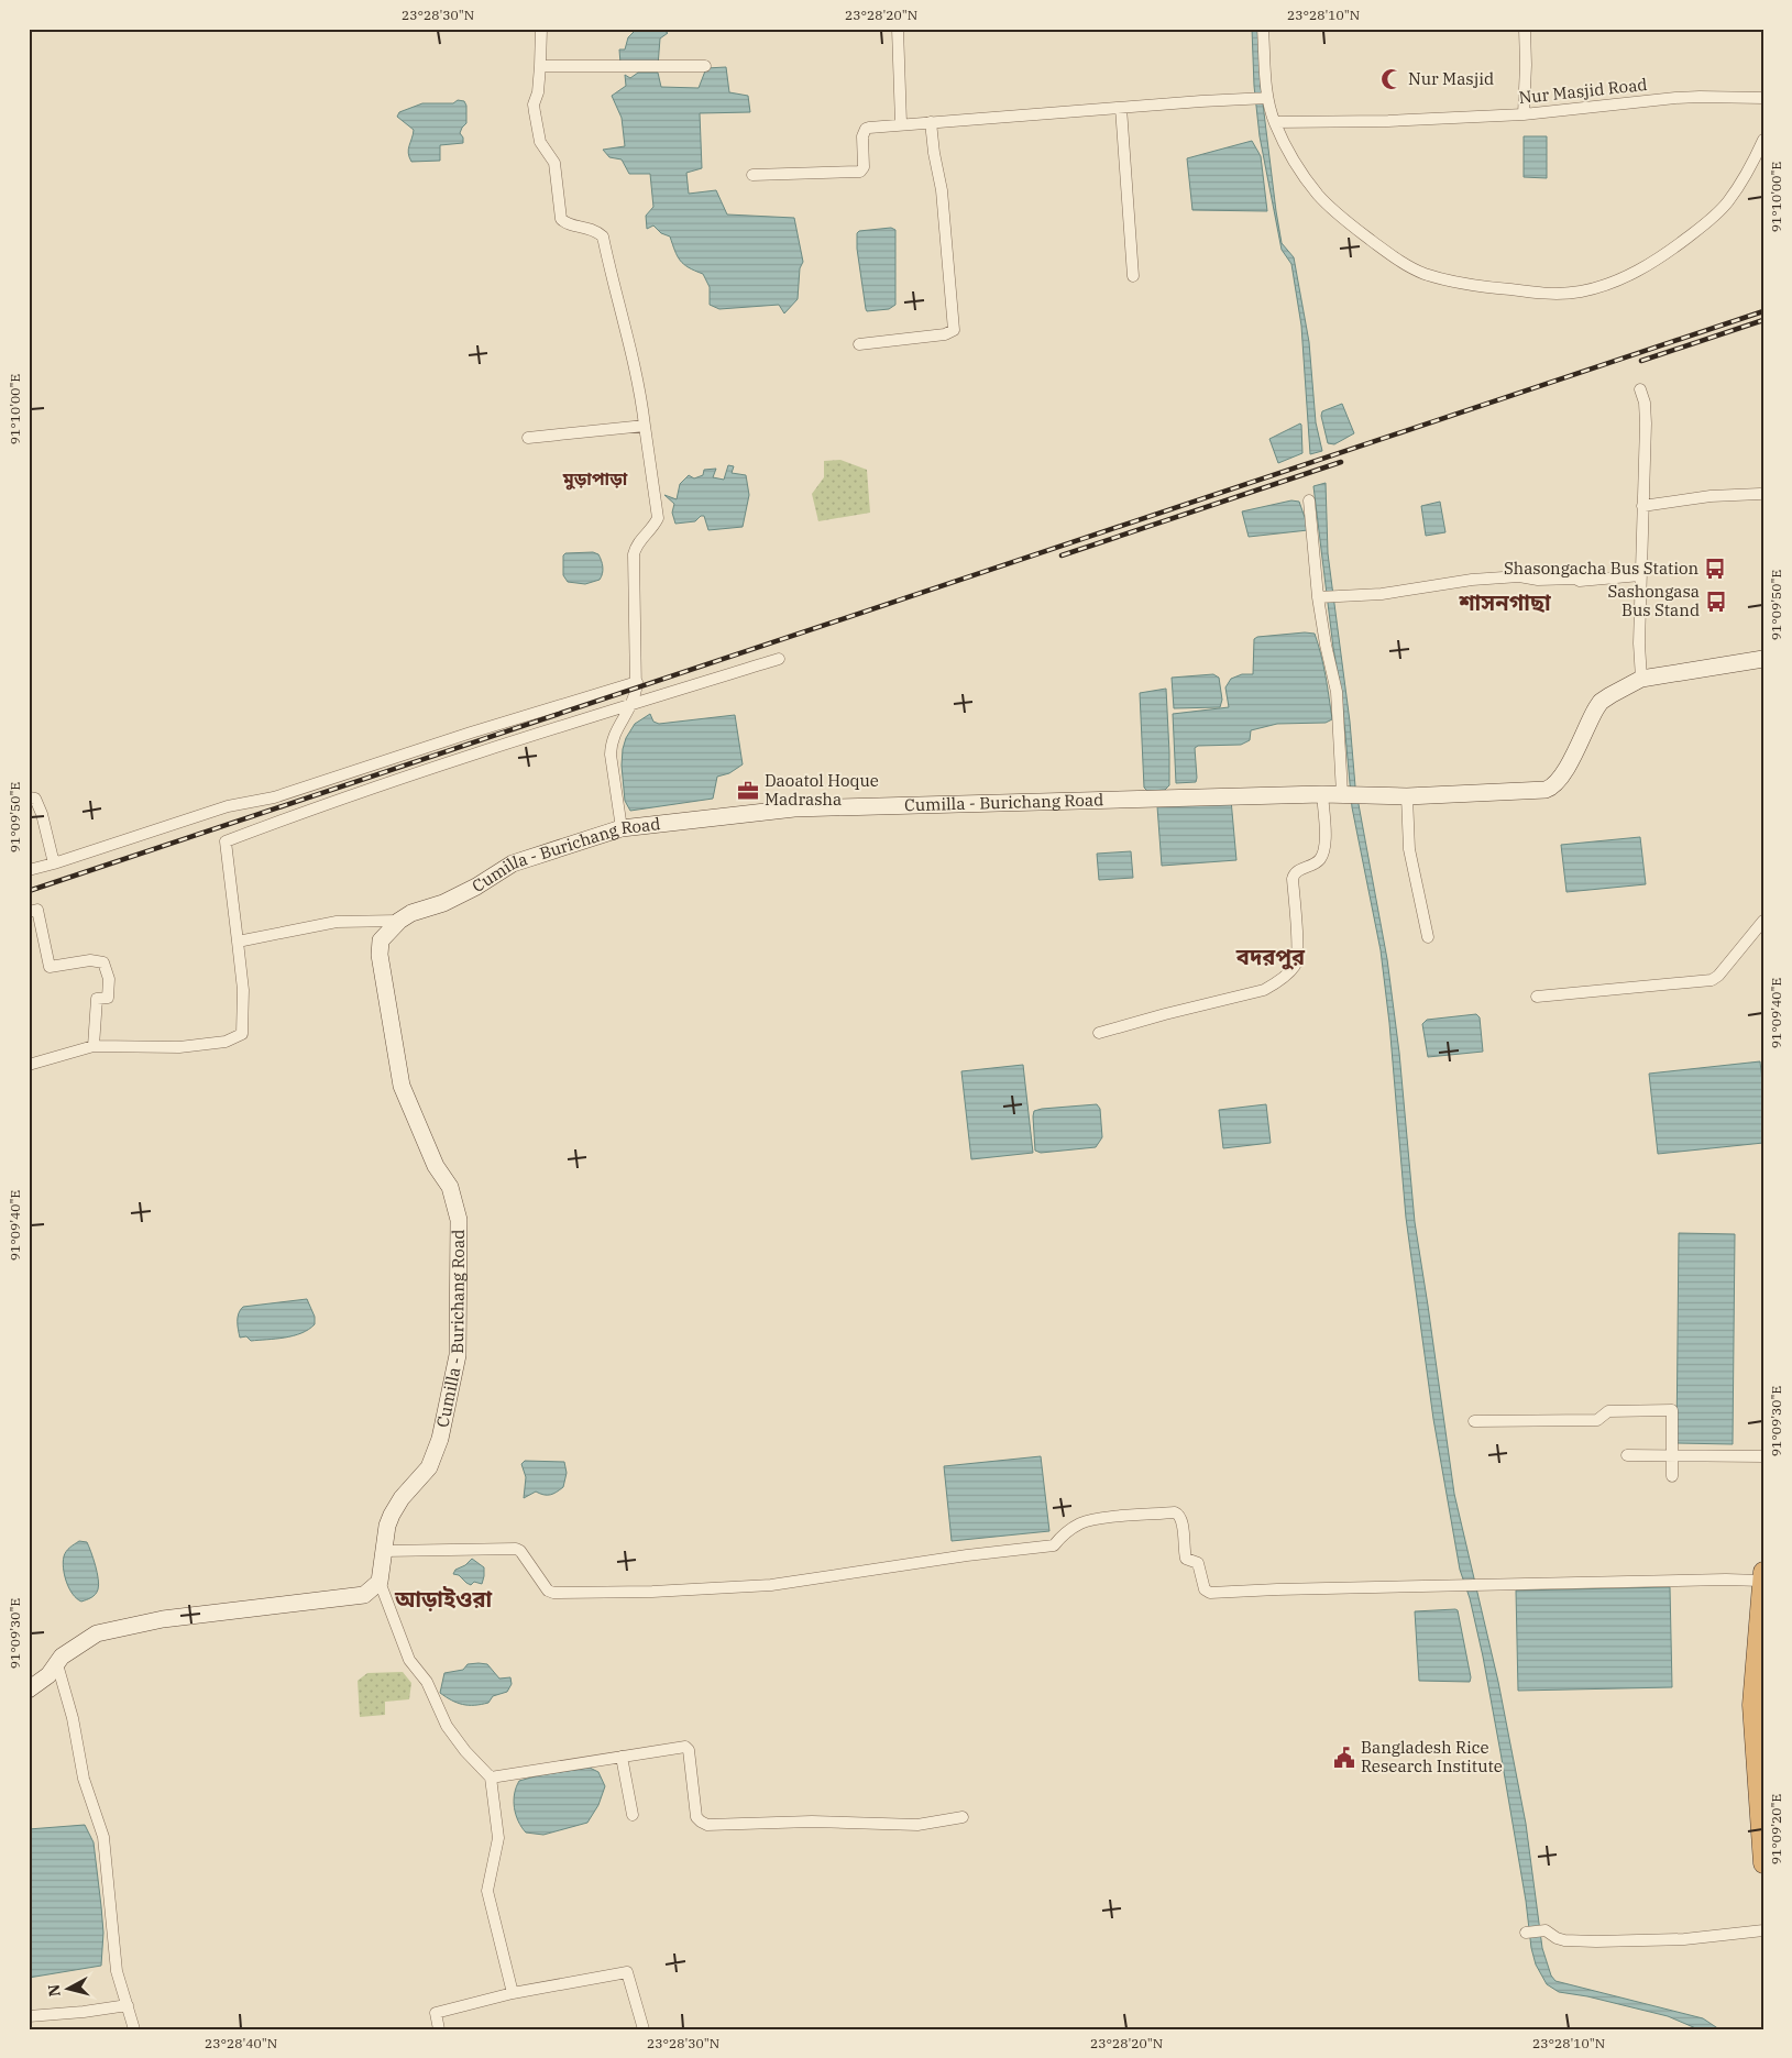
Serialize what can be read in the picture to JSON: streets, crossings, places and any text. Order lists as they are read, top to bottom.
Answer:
{
  "streets": {
    "main road": ["Cumilla - Burichang Road"],
    "street": ["Nur Masjid Road"]
  },
  "districts": [
    "মুড়াপাড়া",
    "শাসনগাছা",
    "বদরপুর",
    "আড়াইওরা"
  ],
  "places": {
    "mosque": ["Nur Masjid"],
    "bus stop": ["Shasongacha Bus Station", "Sashongasa Bus Stand"],
    "office": ["Daoatol Hoque Madrasha"],
    "public building": ["Bangladesh Rice Research Institute"]
  },
  "north": "left",
  "coordinates": [
    "23°28'30\"N",
    "23°28'20\"N",
    "23°28'10\"N",
    "91°10'00\"E",
    "91°09'50\"E",
    "91°09'40\"E",
    "91°09'30\"E",
    "91°09'20\"E",
    "23°28'40\"N"
  ]
}
